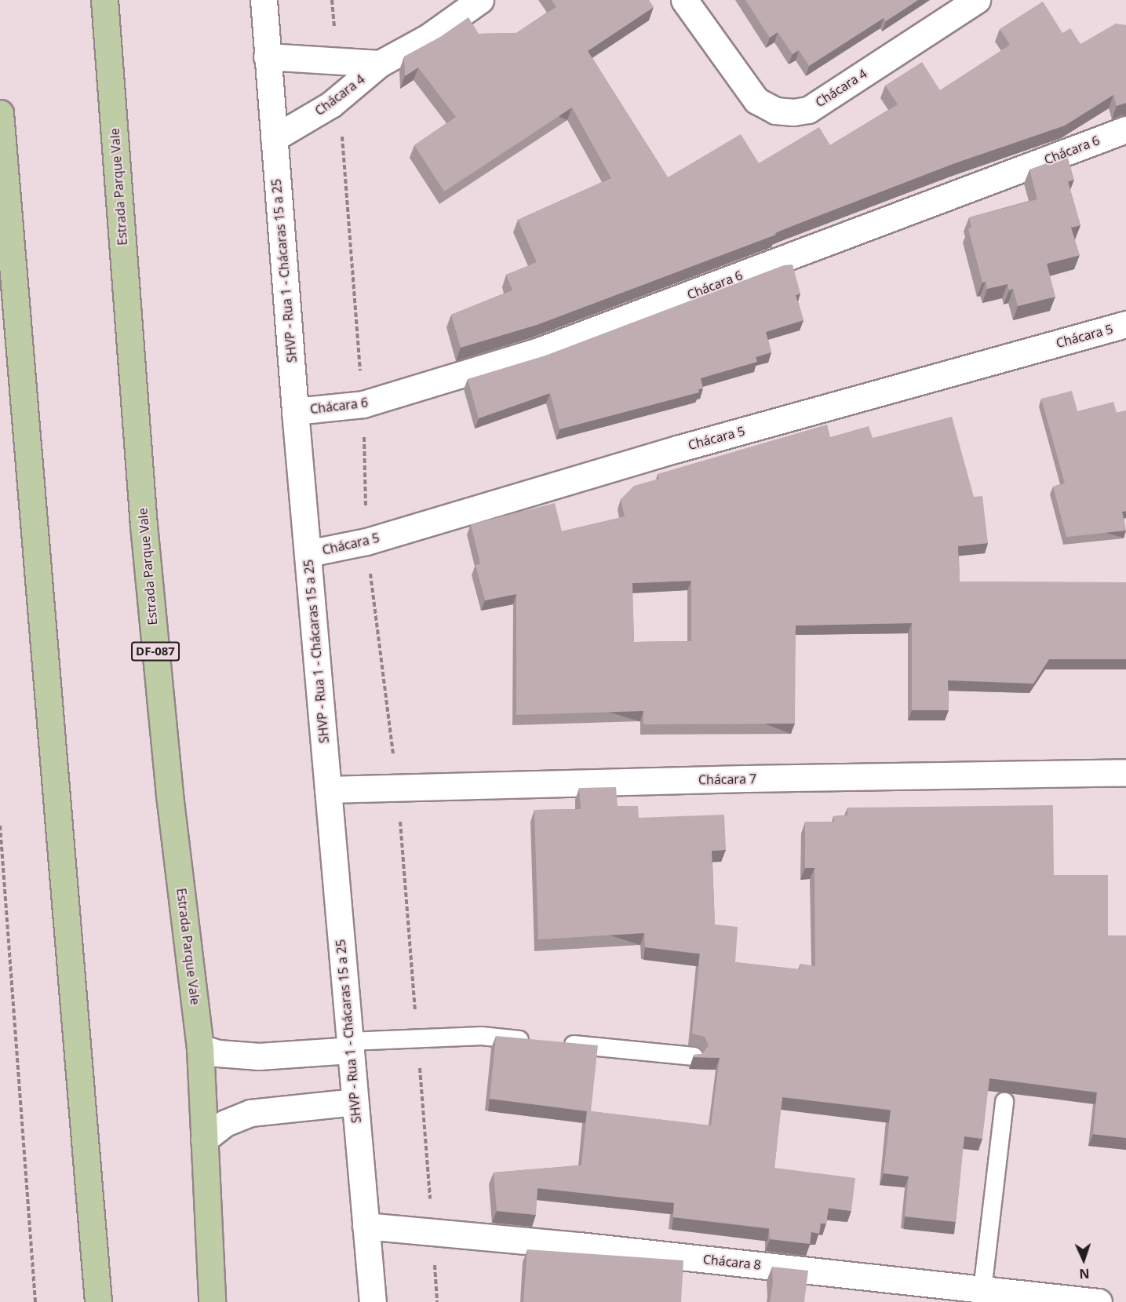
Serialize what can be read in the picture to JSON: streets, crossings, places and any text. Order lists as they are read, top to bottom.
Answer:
{
  "streets": {
    "main road": ["Estrada Parque Vale", "DF-087"],
    "street": [
      "Chácara 4",
      "Chácara 6",
      "SHVP - Rua 1 - Chácaras 15 a 25",
      "Chácara 5",
      "Chácara 7",
      "Chácara 8"
    ]
  },
  "crossings": [
    ["Chácara 4", "SHVP - Rua 1 - Chácaras 15 a 25"],
    ["Chácara 6", "SHVP - Rua 1 - Chácaras 15 a 25"],
    ["SHVP - Rua 1 - Chácaras 15 a 25", "Chácara 5"],
    ["SHVP - Rua 1 - Chácaras 15 a 25", "Chácara 7"],
    ["SHVP - Rua 1 - Chácaras 15 a 25", "Chácara 8"]
  ],
  "north": "bottom"
}
